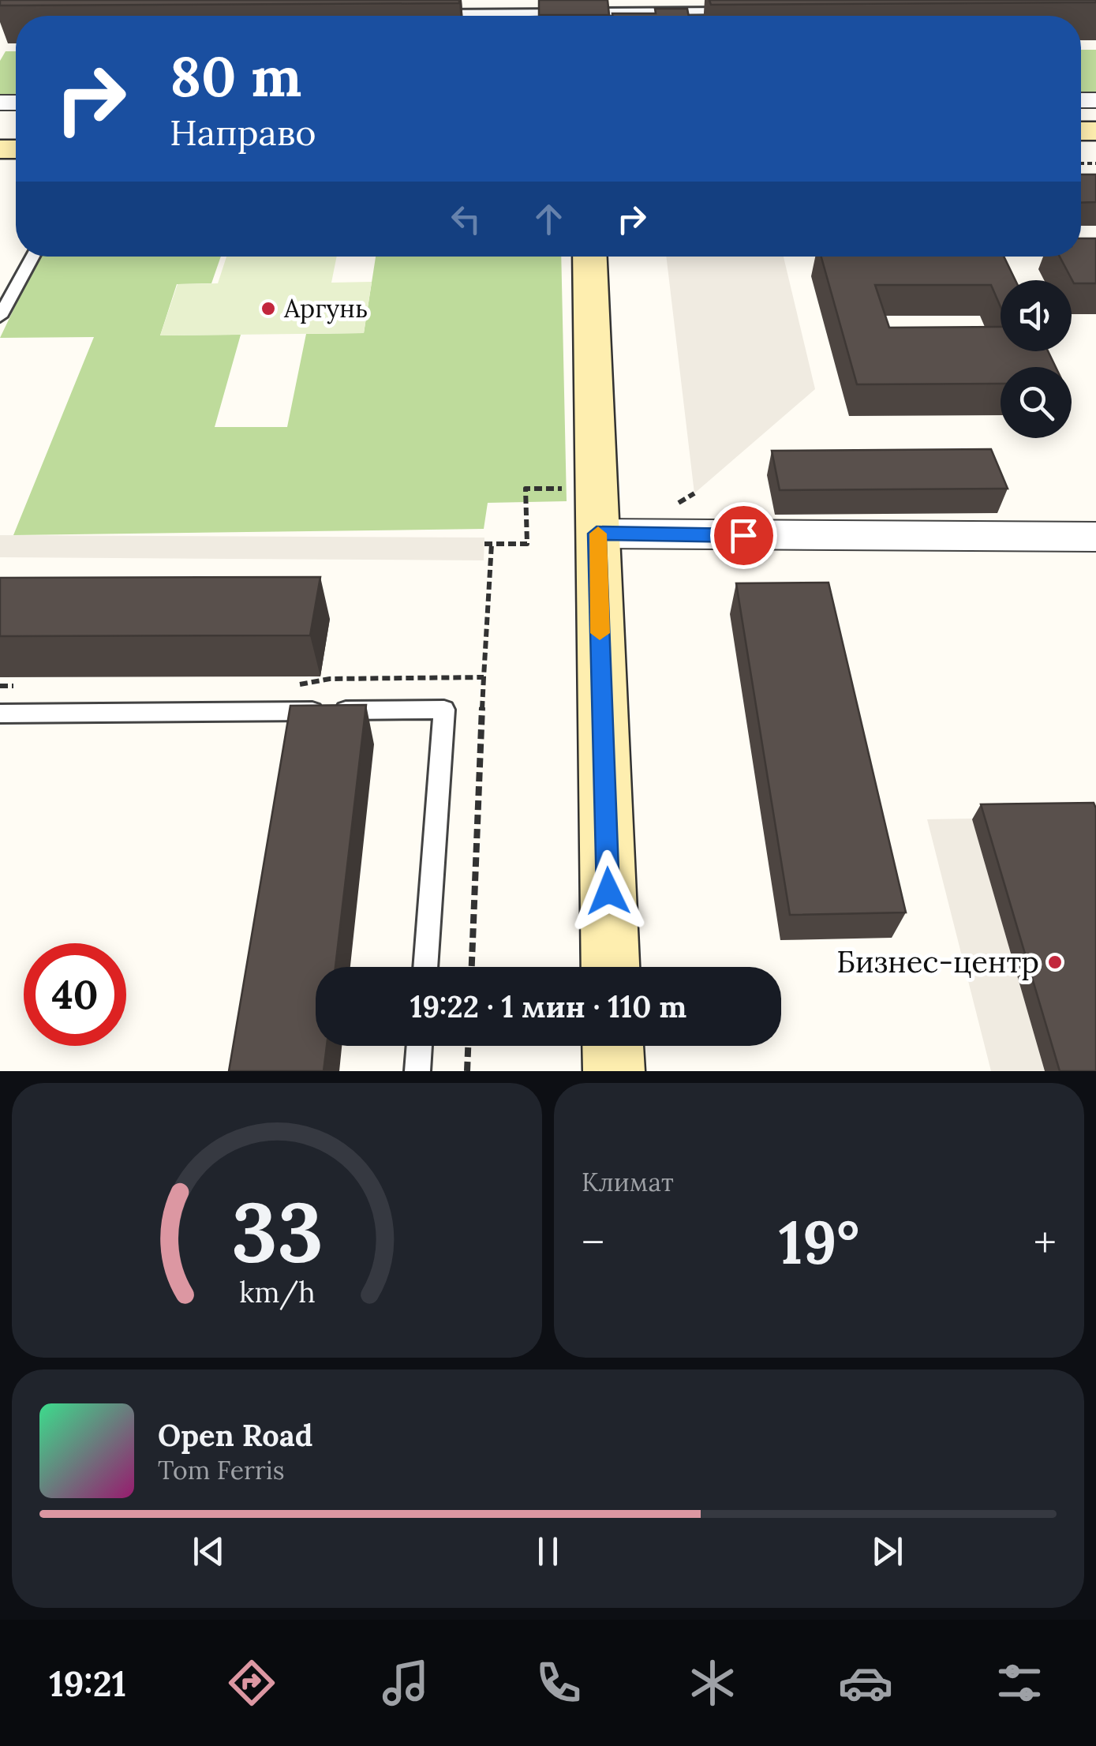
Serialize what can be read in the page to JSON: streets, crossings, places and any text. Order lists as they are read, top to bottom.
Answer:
{
  "places": ["Аргунь", "Бизнес-центр"],
  "page": {
    "turn": ["80 m", "Направо"],
    "limit": "40",
    "trip": "19:22 · 1 мин · 110 m",
    "tile": "Климат",
    "heat": ["−", "19°", "+"],
    "song": ["Open Road", "Tom Ferris"],
    "tabs": "19:21",
    "gauge": ["33", "km/h"]
  }
}
